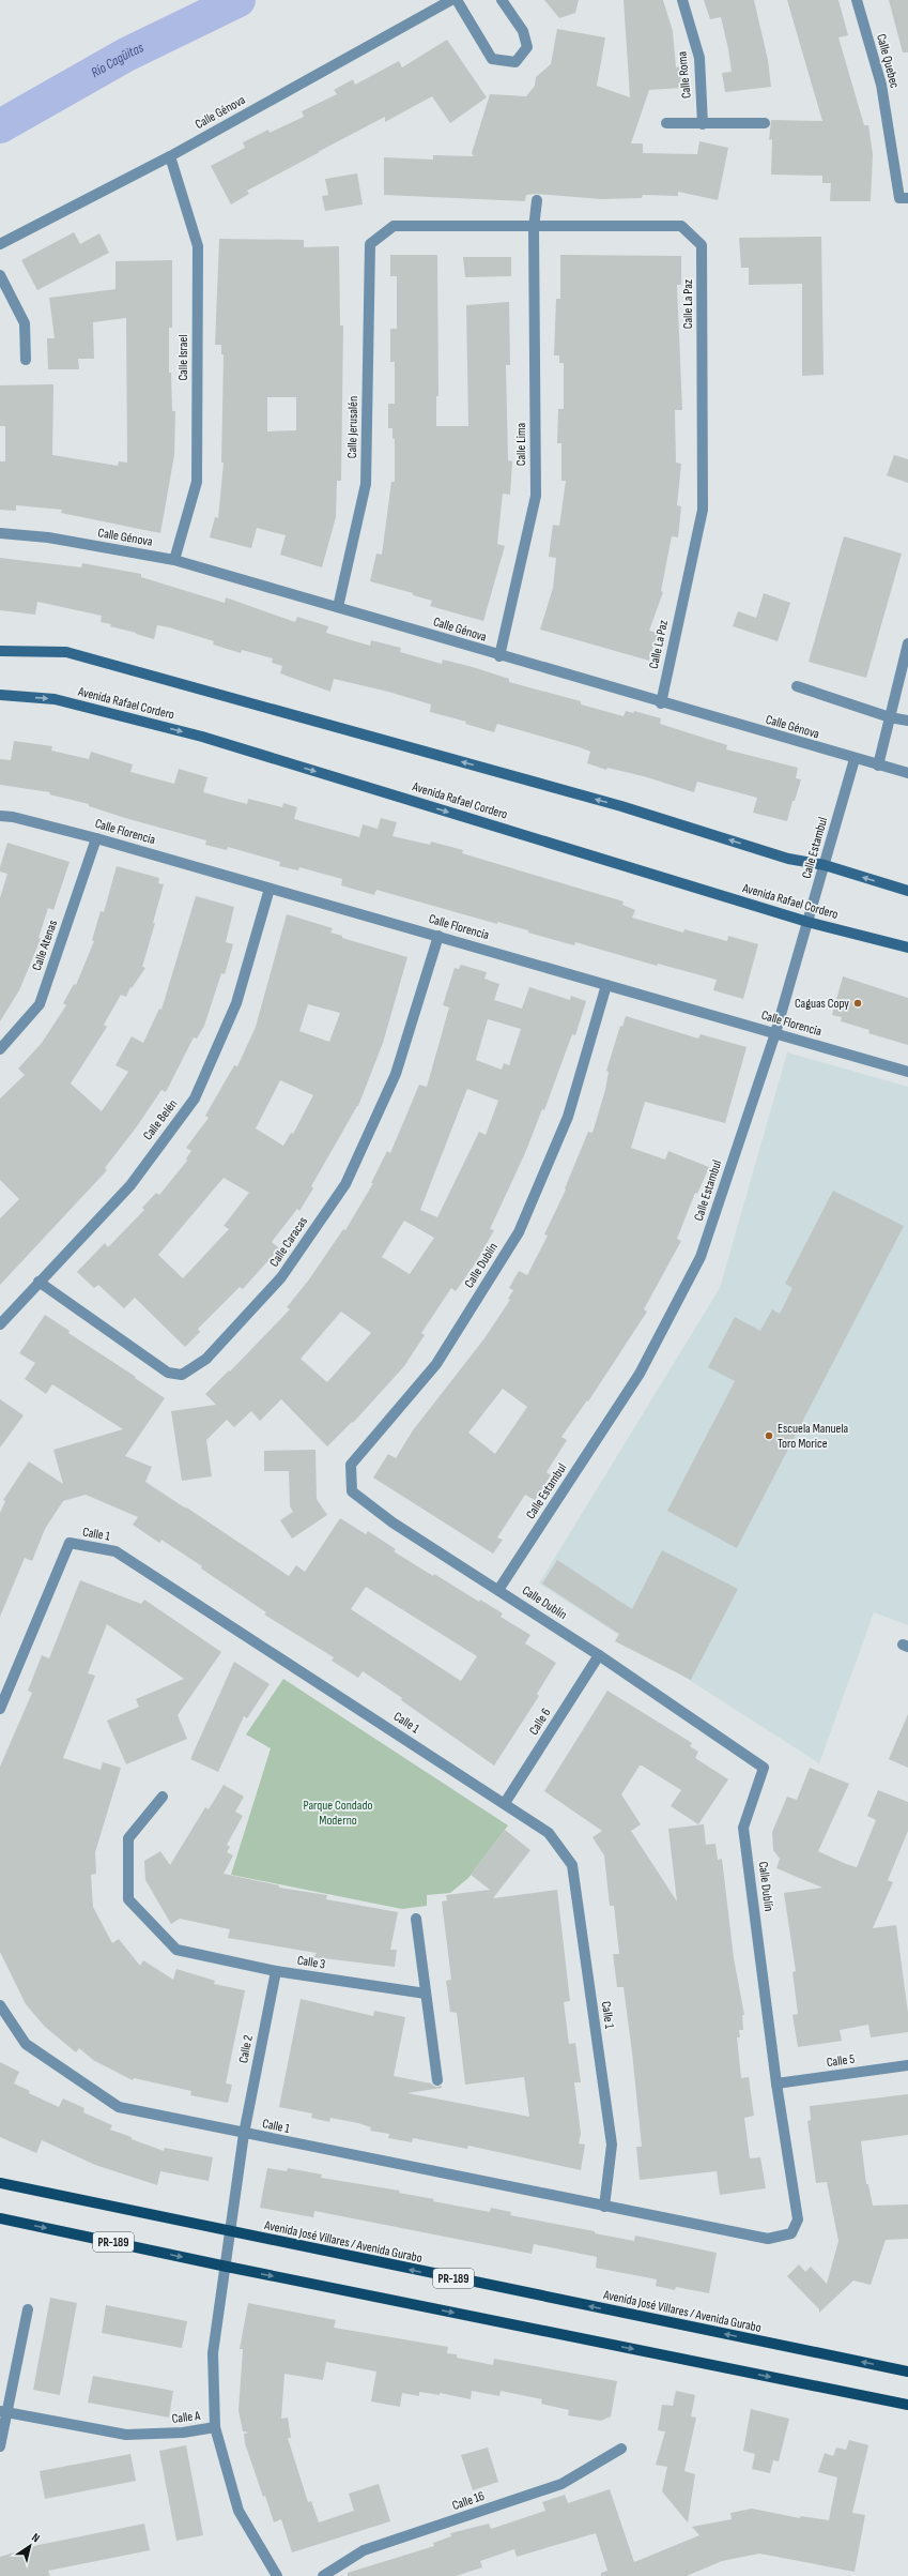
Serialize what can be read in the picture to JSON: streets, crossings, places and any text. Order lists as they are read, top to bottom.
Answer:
{
  "streets": {
    "main road": ["Avenida Rafael Cordero", "PR-189", "Avenida José Villares / Avenida Gurabo"],
    "street": [
      "Calle Quebec",
      "Calle Roma",
      "Calle Génova",
      "Calle La Paz",
      "Calle Israel",
      "Calle Jerusalén",
      "Calle Lima",
      "Calle Florencia",
      "Calle Estambul",
      "Calle Atenas",
      "Calle Belén",
      "Calle Caracas",
      "Calle Dublín",
      "Calle 1",
      "Calle 6",
      "Calle 3",
      "Calle 2",
      "Calle 5",
      "Calle A",
      "Calle 16"
    ]
  },
  "crossings": [
    ["Calle Génova", "Calle La Paz"],
    ["Calle Génova", "Calle Israel"],
    ["Calle Génova", "Calle Jerusalén"],
    ["Calle Génova", "Calle Lima"],
    ["Calle Génova", "Calle Estambul"],
    ["Calle La Paz", "Calle Jerusalén"],
    ["Calle La Paz", "Calle Lima"],
    ["Avenida Rafael Cordero", "Calle Estambul"],
    ["Calle Florencia", "Calle Estambul"],
    ["Calle Florencia", "Calle Atenas"],
    ["Calle Florencia", "Calle Belén"],
    ["Calle Florencia", "Calle Caracas"],
    ["Calle Florencia", "Calle Dublín"],
    ["Calle Estambul", "Calle Dublín"],
    ["Calle Belén", "Calle Caracas"],
    ["Calle Dublín", "Calle 1"],
    ["Calle Dublín", "Calle 6"],
    ["Calle Dublín", "Calle 5"],
    ["Calle 1", "Calle 6"],
    ["Calle 1", "Calle 2"],
    ["Calle 1", "PR-189"],
    ["Calle 1", "Avenida José Villares / Avenida Gurabo"],
    ["Calle 1", "Calle A"],
    ["Calle 3", "Calle 2"]
  ],
  "water": ["Río Cagüitas"],
  "parks": ["Parque Condado Moderno"],
  "places": ["Caguas Copy", "Escuela Manuela Toro Morice"],
  "north": "top right"
}
